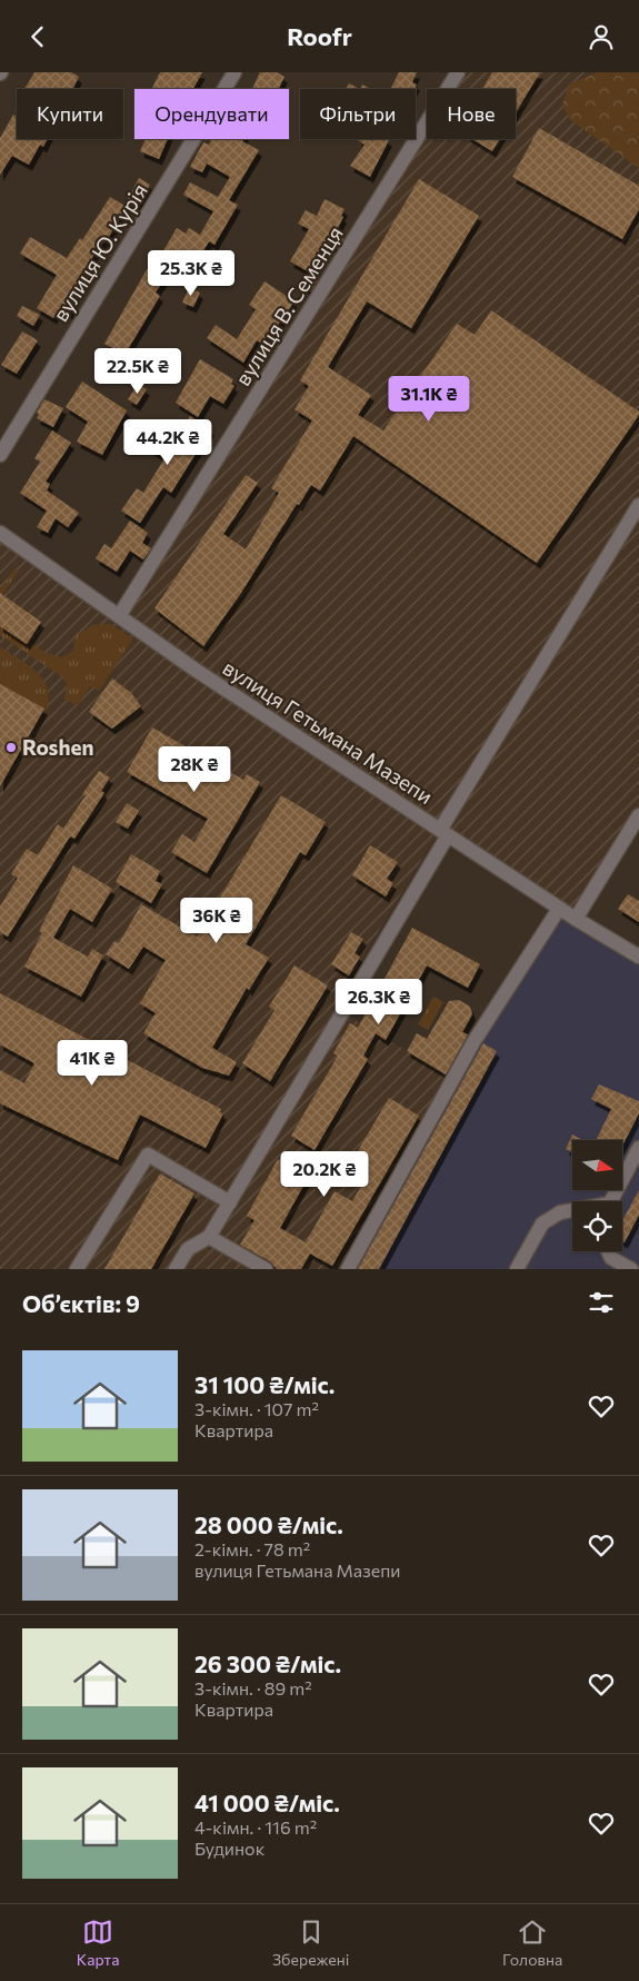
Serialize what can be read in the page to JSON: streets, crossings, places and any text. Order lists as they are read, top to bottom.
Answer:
{
  "streets": {
    "street": ["вулиця Ю. Курія", "вулиця В. Семенця", "вулиця Гетьмана Мазепи"]
  },
  "crossings": [
    ["вулиця В. Семенця", "вулиця Гетьмана Мазепи"]
  ],
  "places": ["Roshen"],
  "north": "right",
  "page": {
    "header": "Roofr",
    "chip": [
      "Купити",
      "Орендувати",
      "Фільтри",
      "Нове"
    ],
    "price": [
      "25.3K ₴",
      "22.5K ₴",
      "31.1K ₴",
      "44.2K ₴",
      "28K ₴",
      "36K ₴",
      "26.3K ₴",
      "41K ₴",
      "20.2K ₴"
    ],
    "heading": "Об’єктів: 9",
    "list": [
      {
        "name": "31 100 ₴/міс.",
        "note": "3-кімн. · 107 m² · Квартира"
      },
      {
        "name": "28 000 ₴/міс.",
        "note": "2-кімн. · 78 m² · вулиця Гетьмана Мазепи"
      },
      {
        "name": "26 300 ₴/міс.",
        "note": "3-кімн. · 89 m² · Квартира"
      },
      {
        "name": "41 000 ₴/міс.",
        "note": "4-кімн. · 116 m² · Будинок"
      }
    ],
    "tabs": ["Карта", "Збережені", "Головна"]
  }
}
